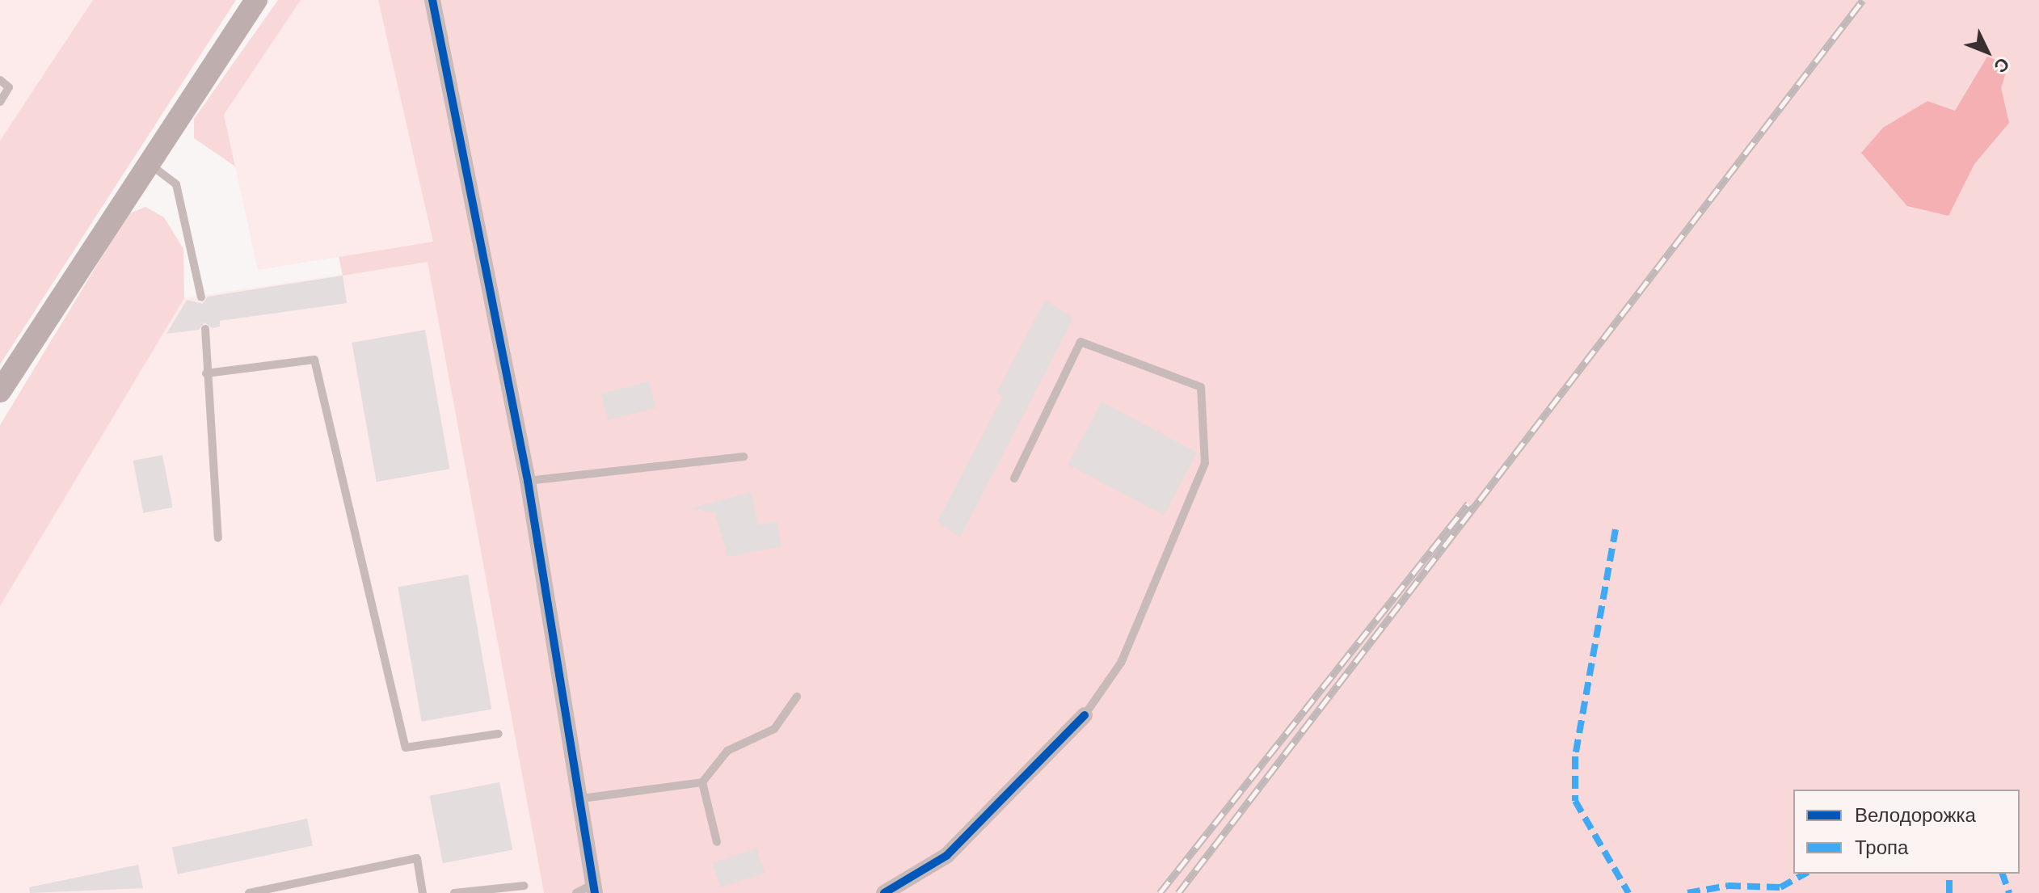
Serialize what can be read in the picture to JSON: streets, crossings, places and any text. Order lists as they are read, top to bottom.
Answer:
{
  "legend": ["Велодорожка", "Тропа"],
  "north": "bottom right"
}
